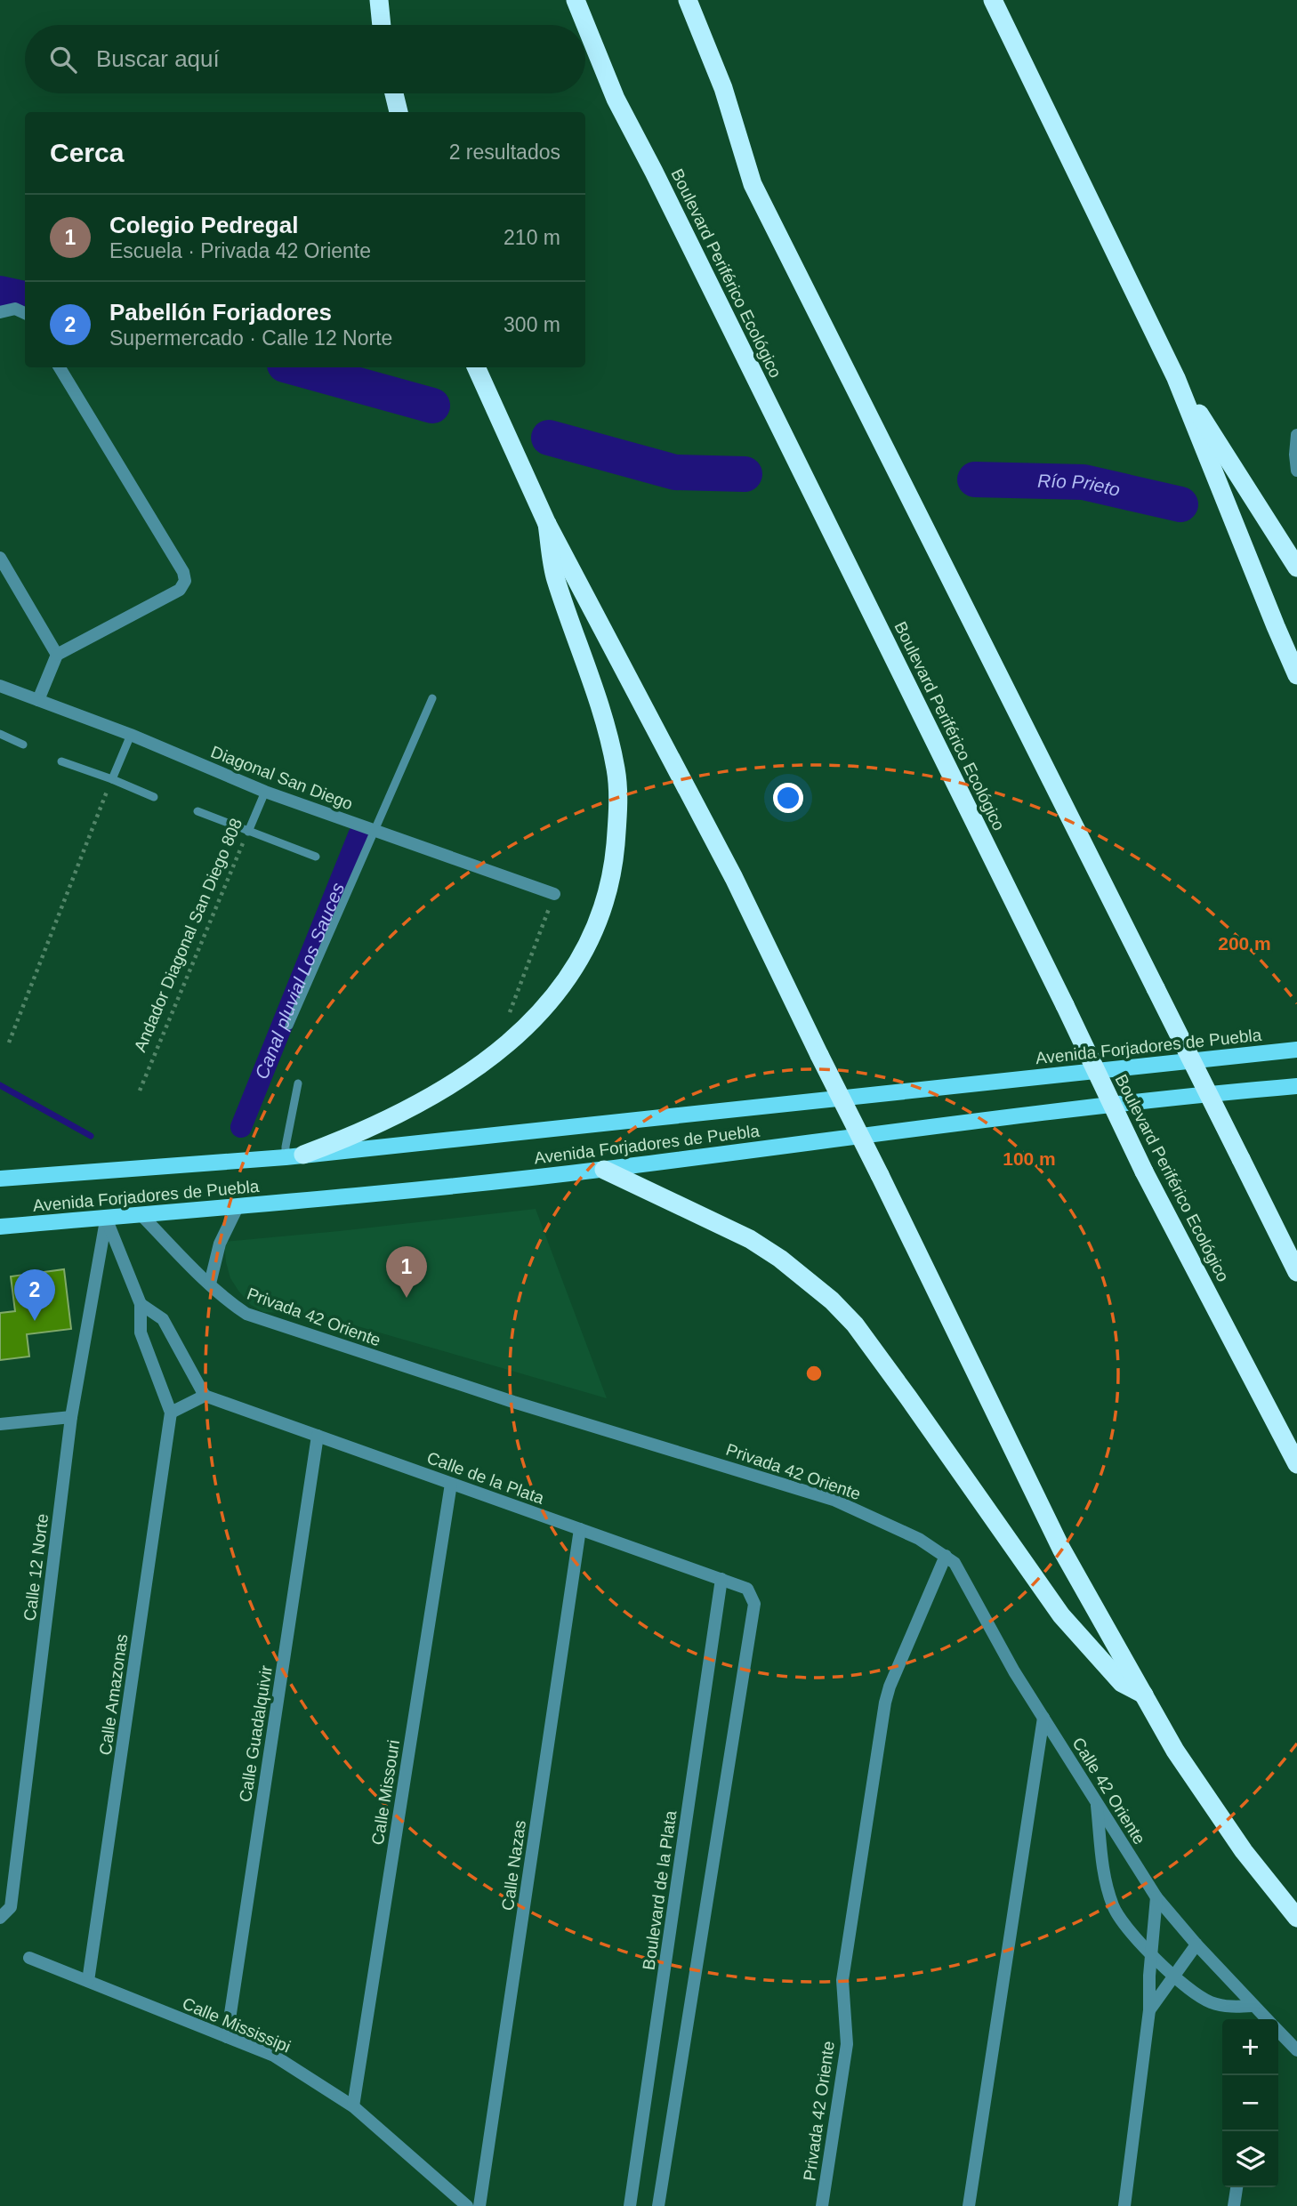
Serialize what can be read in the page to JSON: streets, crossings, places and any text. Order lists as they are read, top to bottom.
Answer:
{
  "streets": {
    "highway": ["Boulevard Periférico Ecológico"],
    "main road": ["Avenida Forjadores de Puebla"],
    "street": [
      "Diagonal San Diego",
      "Privada 42 Oriente",
      "Calle de la Plata",
      "Calle 12 Norte",
      "Calle Amazonas",
      "Calle Guadalquivir",
      "Calle 42 Oriente",
      "Calle Missouri",
      "Calle Nazas",
      "Boulevard de la Plata",
      "Calle Mississipi"
    ],
    "lane": ["Andador Diagonal San Diego 808"]
  },
  "crossings": [
    ["Diagonal San Diego", "Andador Diagonal San Diego 808"],
    ["Avenida Forjadores de Puebla", "Privada 42 Oriente"],
    ["Avenida Forjadores de Puebla", "Calle 12 Norte"],
    ["Privada 42 Oriente", "Calle 42 Oriente"],
    ["Calle de la Plata", "Calle Guadalquivir"],
    ["Calle de la Plata", "Calle Missouri"],
    ["Calle de la Plata", "Calle Nazas"],
    ["Calle de la Plata", "Boulevard de la Plata"],
    ["Calle Amazonas", "Calle Mississipi"],
    ["Calle Guadalquivir", "Calle Mississipi"],
    ["Calle Missouri", "Calle Mississipi"]
  ],
  "water": ["Río Prieto", "Canal pluvial Los Sauces"],
  "page": {
    "search": "Buscar aquí",
    "heading": ["Cerca", "2 resultados"],
    "list": [
      {
        "mark": "1",
        "name": "Colegio Pedregal",
        "note": "Escuela · Privada 42 Oriente",
        "value": "210 m"
      },
      {
        "mark": "2",
        "name": "Pabellón Forjadores",
        "note": "Supermercado · Calle 12 Norte",
        "value": "300 m"
      }
    ],
    "pins": ["1", "2"],
    "map_buttons": ["+", "−"]
  },
  "rings": ["200 m", "100 m"]
}
